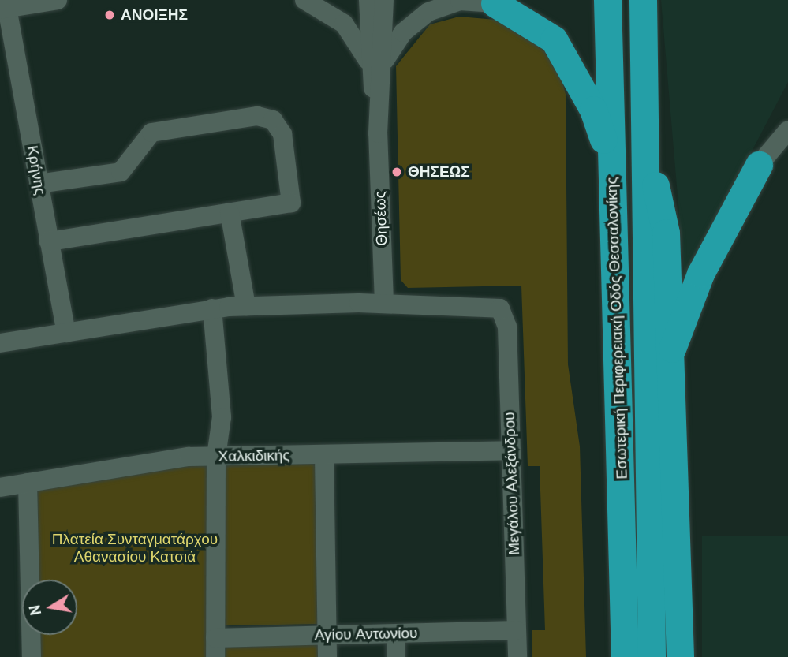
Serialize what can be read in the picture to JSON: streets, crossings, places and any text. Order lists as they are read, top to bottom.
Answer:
{
  "streets": {
    "highway": ["Εσωτερική Περιφερειακή Οδός Θεσσαλονίκης"],
    "street": [
      "Κρήνης",
      "Θησέως",
      "Χαλκιδικής",
      "Μεγάλου Αλεξάνδρου",
      "Αγίου Αντωνίου"
    ]
  },
  "crossings": [
    ["Θησέως", "Μεγάλου Αλεξάνδρου"],
    ["Χαλκιδικής", "Μεγάλου Αλεξάνδρου"],
    ["Μεγάλου Αλεξάνδρου", "Αγίου Αντωνίου"]
  ],
  "parks": ["Πλατεία Συνταγματάρχου Αθανασίου Κατσιά"],
  "places": ["ΑΝΟΙΞΗΣ", "ΘΗΣΕΩΣ"],
  "north": "left"
}
